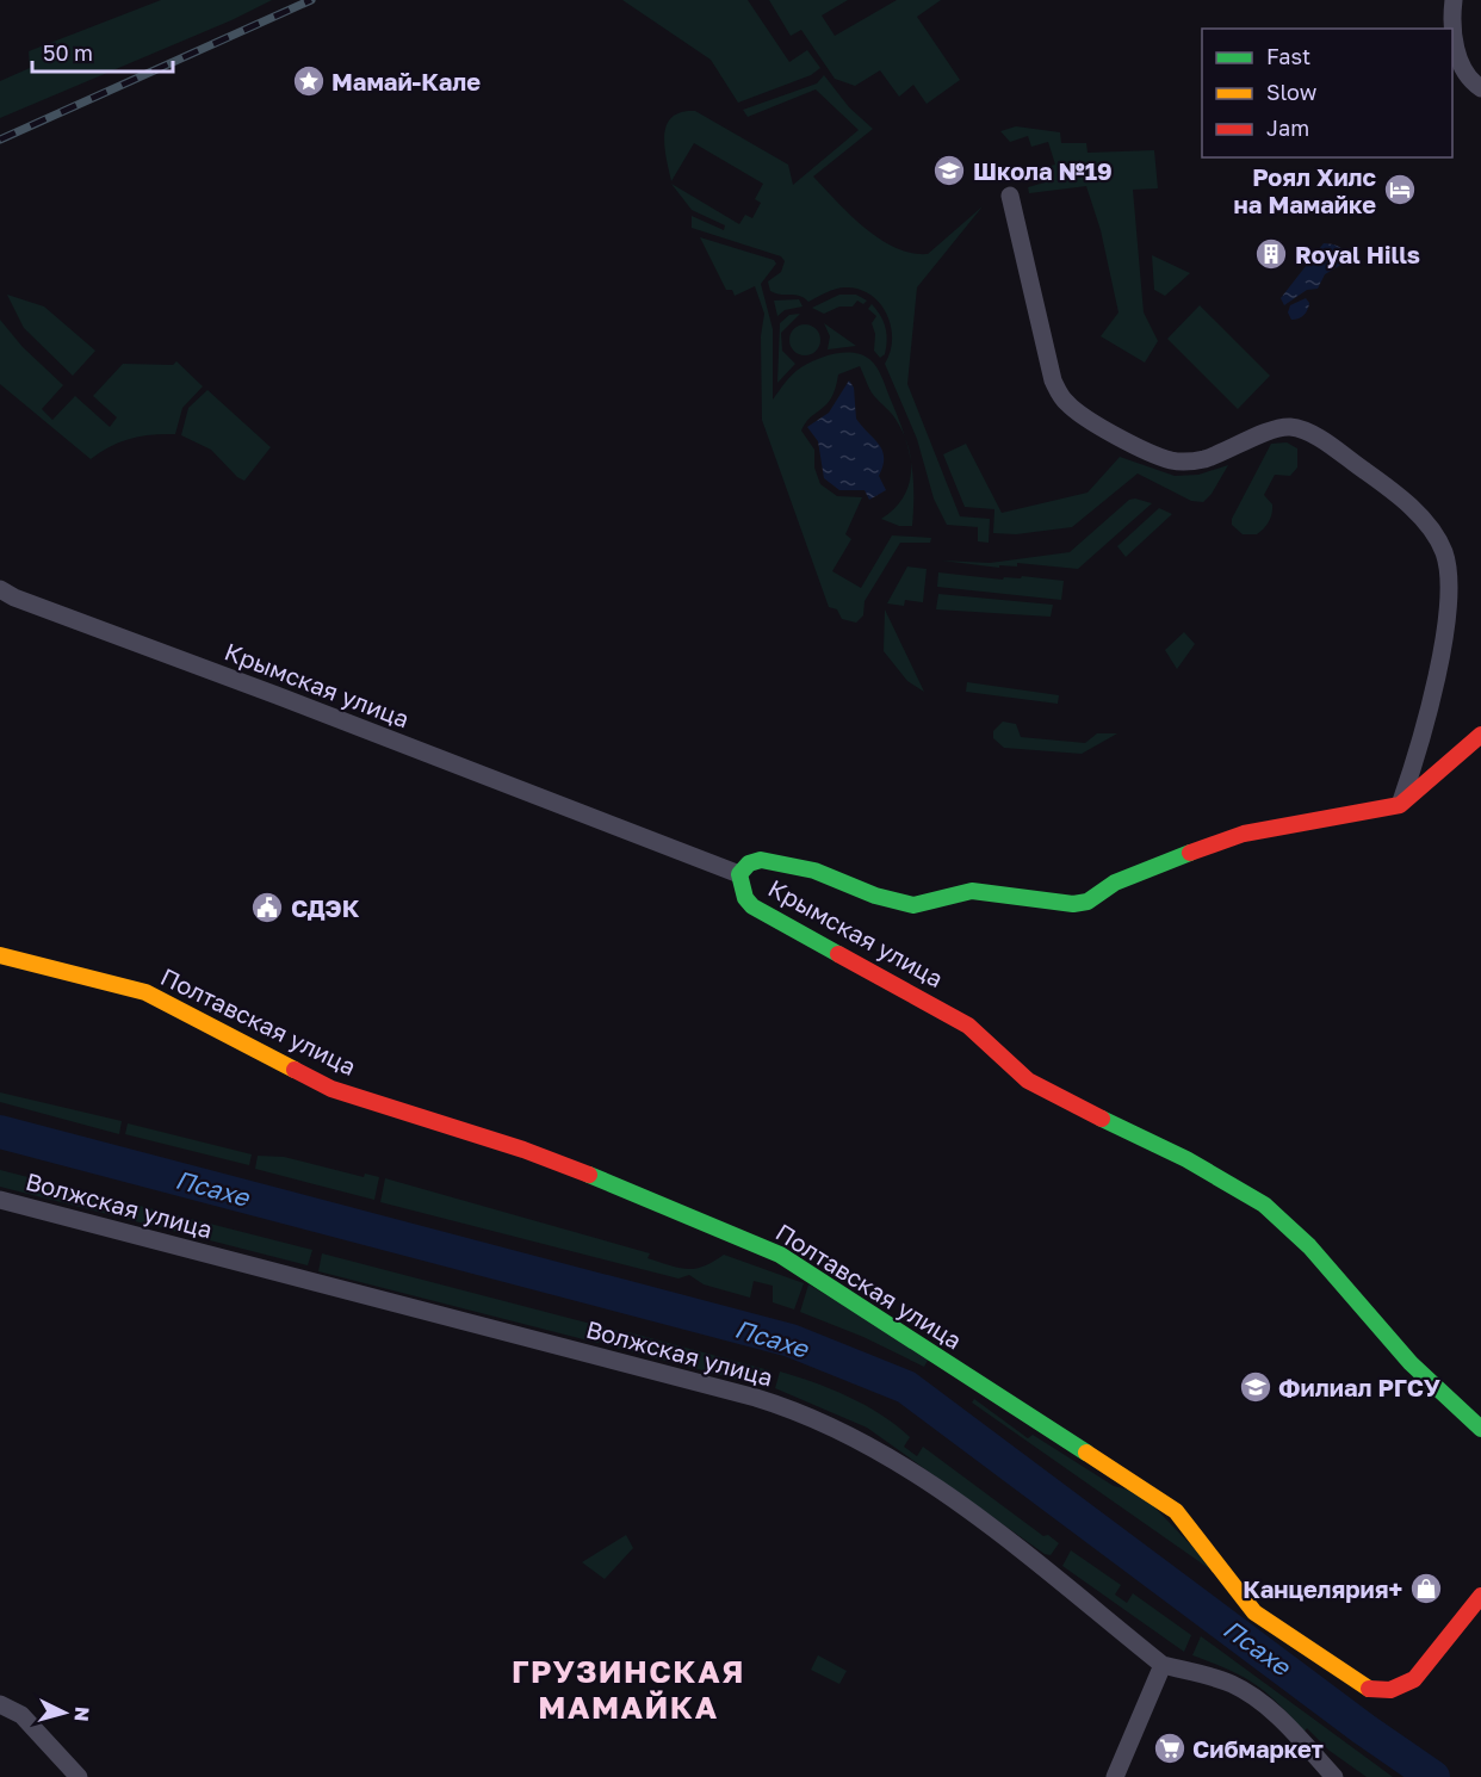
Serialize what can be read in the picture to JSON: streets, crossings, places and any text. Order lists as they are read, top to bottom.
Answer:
{
  "streets": {
    "street": ["Крымская улица", "Полтавская улица", "Волжская улица"]
  },
  "districts": ["ГРУЗИНСКАЯ МАМАЙКА"],
  "water": ["Псахе"],
  "places": {
    "place": ["Мамай-Кале"],
    "school or university": ["Школа №19", "Филиал РГСУ"],
    "hotel": ["Роял Хилс на Мамайке"],
    "building": ["Royal Hills"],
    "public building": ["СДЭК"],
    "shop": ["Канцелярия+"],
    "supermarket": ["Сибмаркет"]
  },
  "legend": ["Fast", "Slow", "Jam"],
  "scale_bar": "50 m",
  "north": "right"
}
